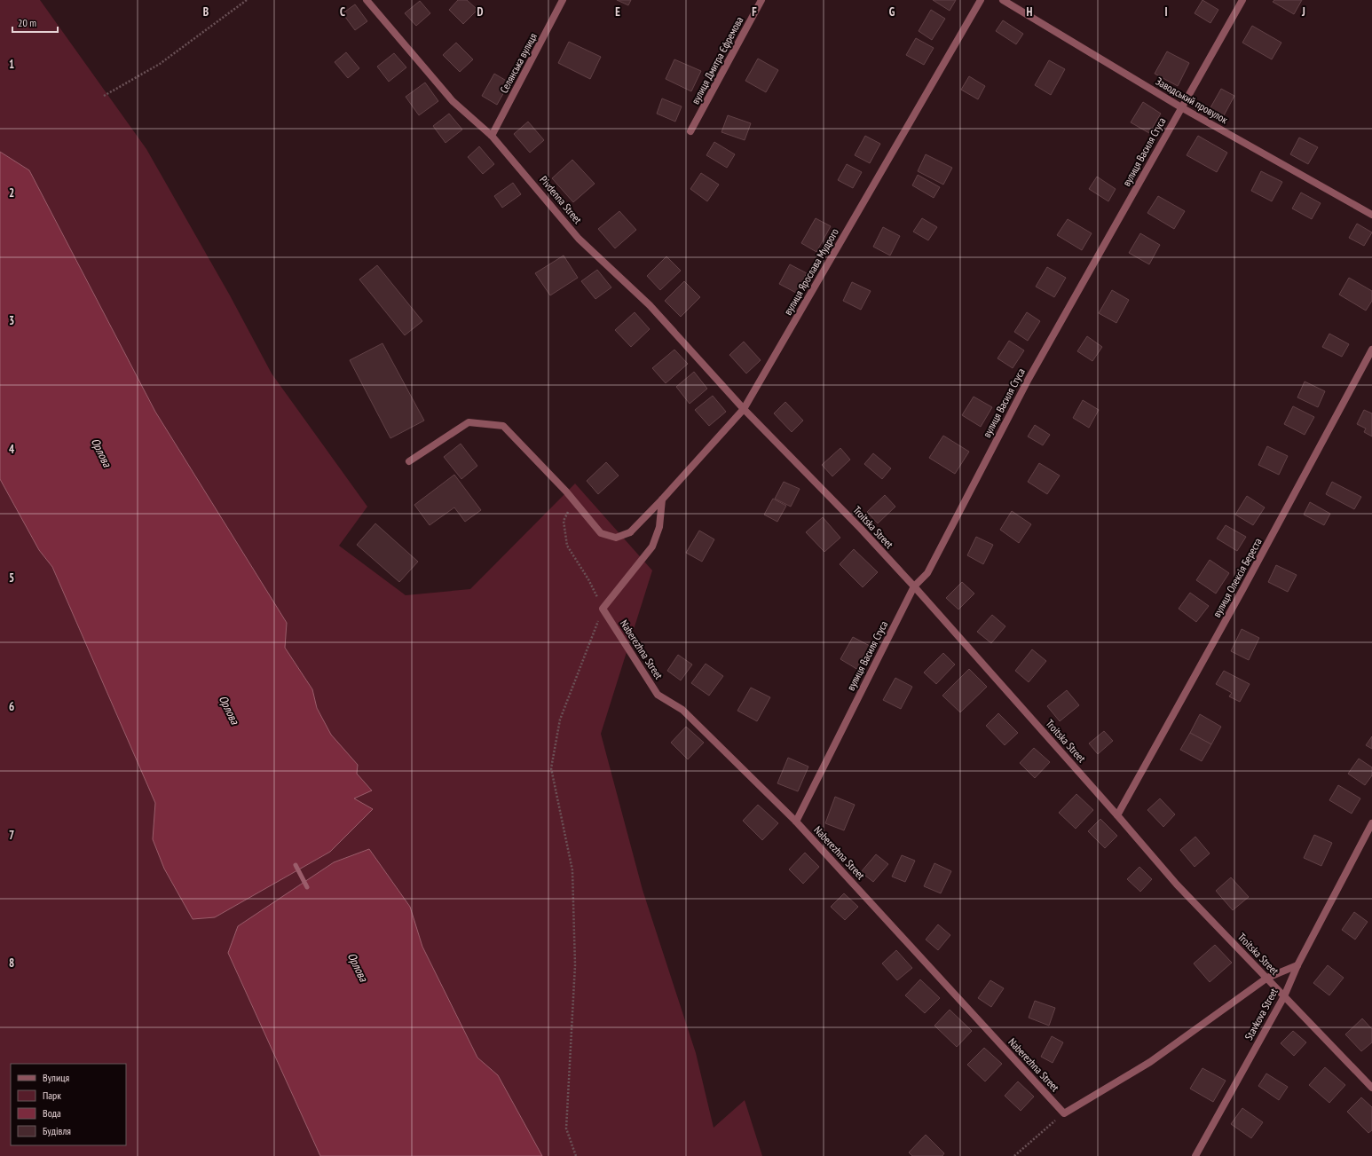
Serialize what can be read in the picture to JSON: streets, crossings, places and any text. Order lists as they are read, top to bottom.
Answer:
{
  "streets": {
    "street": [
      "вулиця Дмитра Єфремова",
      "Селянська вулиця",
      "Заводський провулок",
      "вулиця Василя Стуса",
      "Pivdenna Street",
      "вулиця Ярослава Мудрого",
      "Troitska Street",
      "вулиця Олексія Береста",
      "Naberezhna Street",
      "Stavkova Street"
    ]
  },
  "crossings": [
    ["Селянська вулиця", "Pivdenna Street"],
    ["Заводський провулок", "вулиця Василя Стуса"],
    ["вулиця Василя Стуса", "Troitska Street"],
    ["вулиця Василя Стуса", "Naberezhna Street"],
    ["Pivdenna Street", "вулиця Ярослава Мудрого"],
    ["Pivdenna Street", "Troitska Street"],
    ["вулиця Ярослава Мудрого", "Troitska Street"],
    ["Troitska Street", "вулиця Олексія Береста"],
    ["Troitska Street", "Stavkova Street"]
  ],
  "water": ["Орлова"],
  "legend": [
    "Вулиця",
    "Парк",
    "Вода",
    "Будівля"
  ],
  "scale_bar": "20 m",
  "grid": {
    "columns": [
      "B",
      "C",
      "D",
      "E",
      "F",
      "G",
      "H",
      "I",
      "J"
    ],
    "rows": [
      "1",
      "2",
      "3",
      "4",
      "5",
      "6",
      "7",
      "8"
    ]
  }
}
